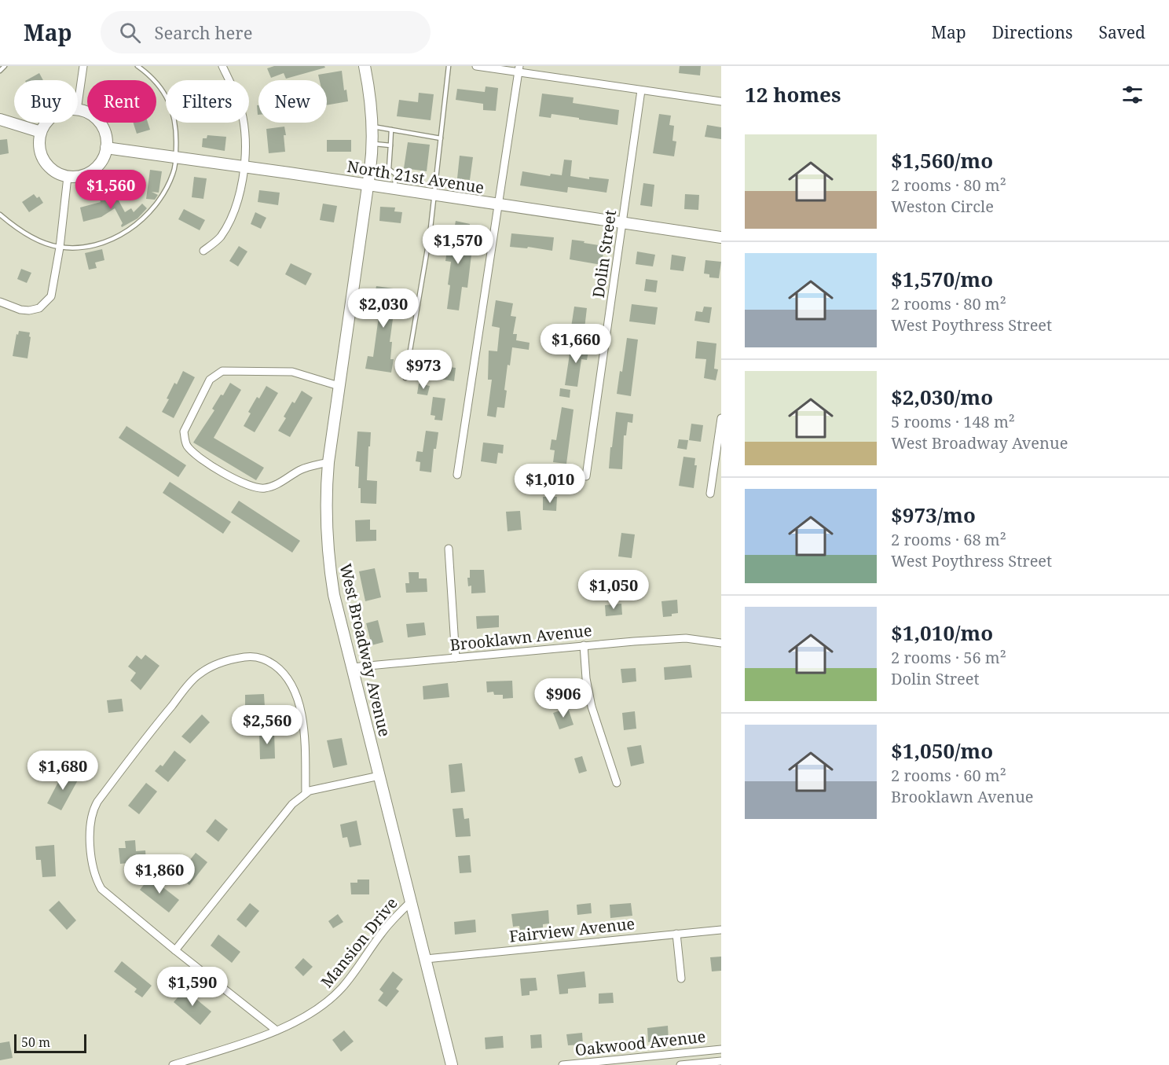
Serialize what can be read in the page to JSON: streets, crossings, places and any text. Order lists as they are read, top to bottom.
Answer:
{
  "streets": {
    "main road": ["North 21st Avenue", "West Broadway Avenue"],
    "street": [
      "Dolin Street",
      "Brooklawn Avenue",
      "Fairview Avenue",
      "Mansion Drive",
      "Oakwood Avenue"
    ]
  },
  "crossings": [
    ["North 21st Avenue", "Dolin Street"],
    ["North 21st Avenue", "West Broadway Avenue"],
    ["Brooklawn Avenue", "West Broadway Avenue"],
    ["West Broadway Avenue", "Fairview Avenue"],
    ["West Broadway Avenue", "Mansion Drive"]
  ],
  "scale_bar": "50 m",
  "page": {
    "header": "Map",
    "search": "Search here",
    "nav": ["Map", "Directions", "Saved"],
    "heading": "12 homes",
    "chip": [
      "Buy",
      "Rent",
      "Filters",
      "New"
    ],
    "list": [
      {
        "name": "$1,560/mo",
        "note": "2 rooms · 80 m² · Weston Circle"
      },
      {
        "name": "$1,570/mo",
        "note": "2 rooms · 80 m² · West Poythress Street"
      },
      {
        "name": "$2,030/mo",
        "note": "5 rooms · 148 m² · West Broadway Avenue"
      },
      {
        "name": "$973/mo",
        "note": "2 rooms · 68 m² · West Poythress Street"
      },
      {
        "name": "$1,010/mo",
        "note": "2 rooms · 56 m² · Dolin Street"
      },
      {
        "name": "$1,050/mo",
        "note": "2 rooms · 60 m² · Brooklawn Avenue"
      }
    ],
    "price": [
      "$1,560",
      "$1,570",
      "$2,030",
      "$1,660",
      "$973",
      "$1,010",
      "$1,050",
      "$906",
      "$2,560",
      "$1,680",
      "$1,860",
      "$1,590"
    ],
    "scale": "50 m"
  }
}
